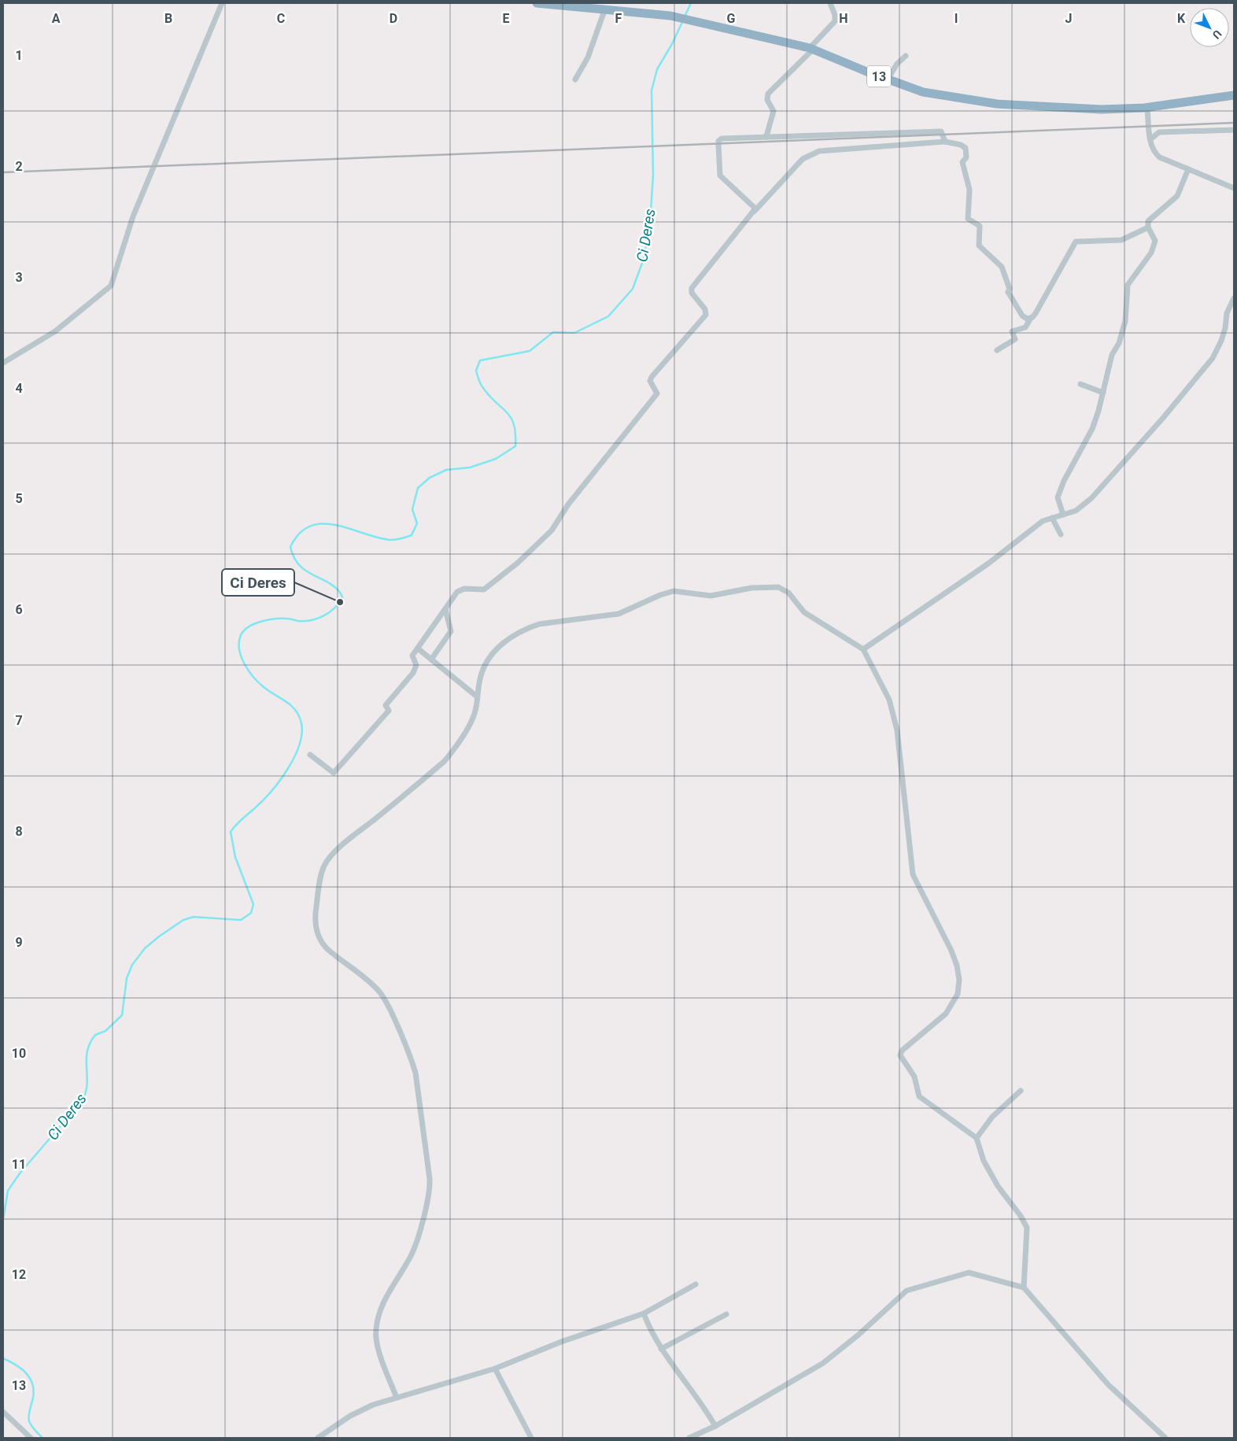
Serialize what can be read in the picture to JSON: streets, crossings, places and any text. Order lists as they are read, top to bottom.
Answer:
{
  "streets": {
    "highway": ["13"]
  },
  "water": ["Ci Deres"],
  "places": ["Ci Deres"],
  "north": "bottom right",
  "grid": {
    "columns": [
      "A",
      "B",
      "C",
      "D",
      "E",
      "F",
      "G",
      "H",
      "I",
      "J",
      "K"
    ],
    "rows": [
      "1",
      "2",
      "3",
      "4",
      "5",
      "6",
      "7",
      "8",
      "9",
      "10",
      "11",
      "12",
      "13"
    ]
  }
}
